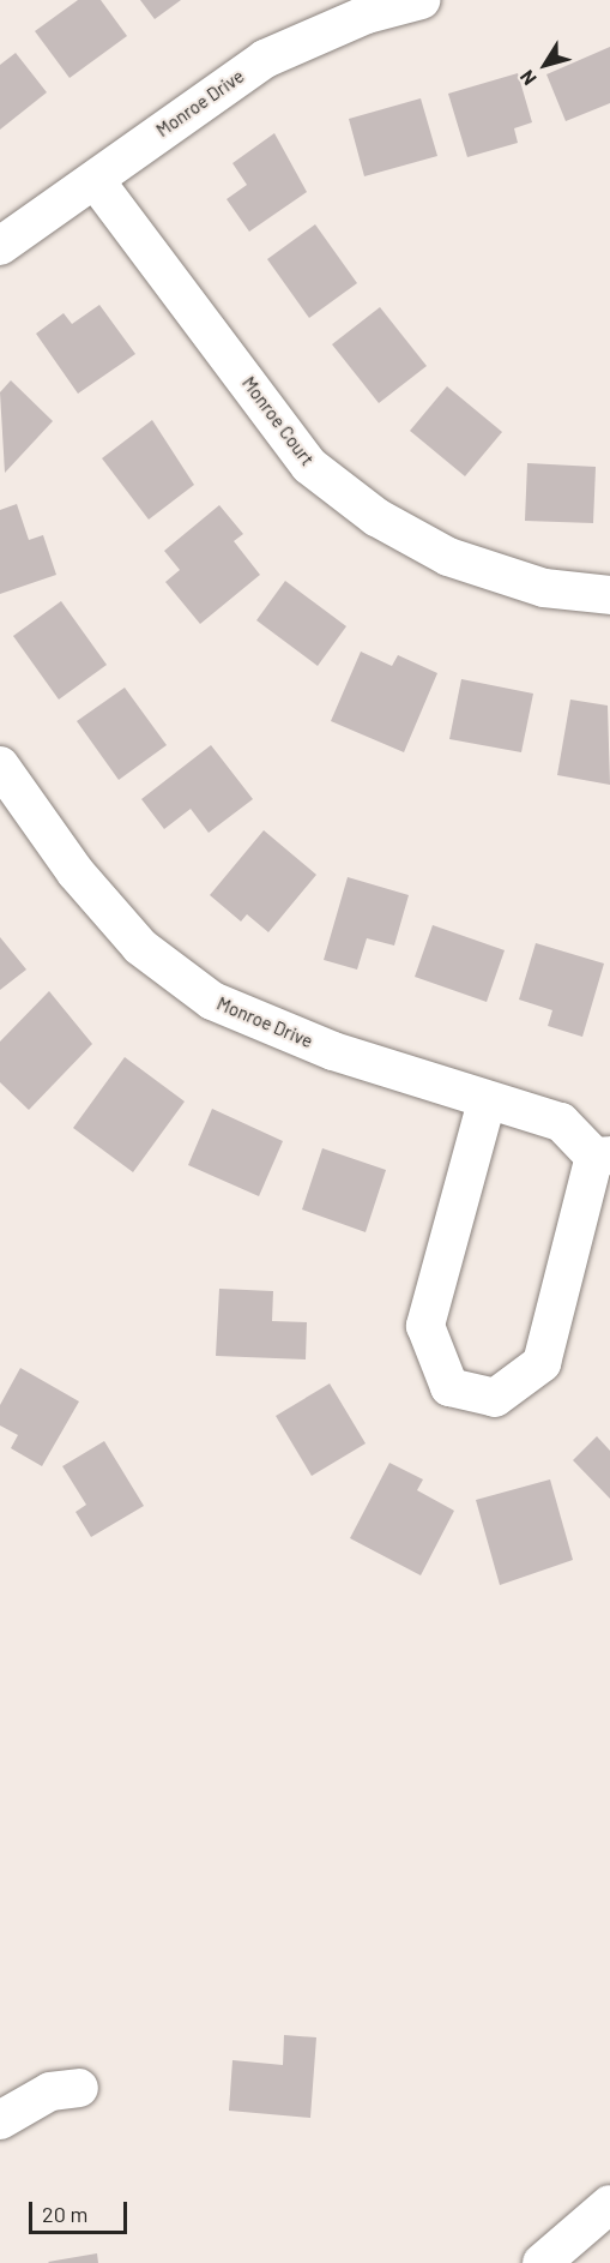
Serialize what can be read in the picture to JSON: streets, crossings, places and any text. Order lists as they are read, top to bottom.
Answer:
{
  "streets": {
    "street": ["Monroe Drive", "Monroe Court"]
  },
  "crossings": [
    ["Monroe Drive", "Monroe Court"]
  ],
  "scale_bar": "20 m",
  "north": "bottom left"
}
